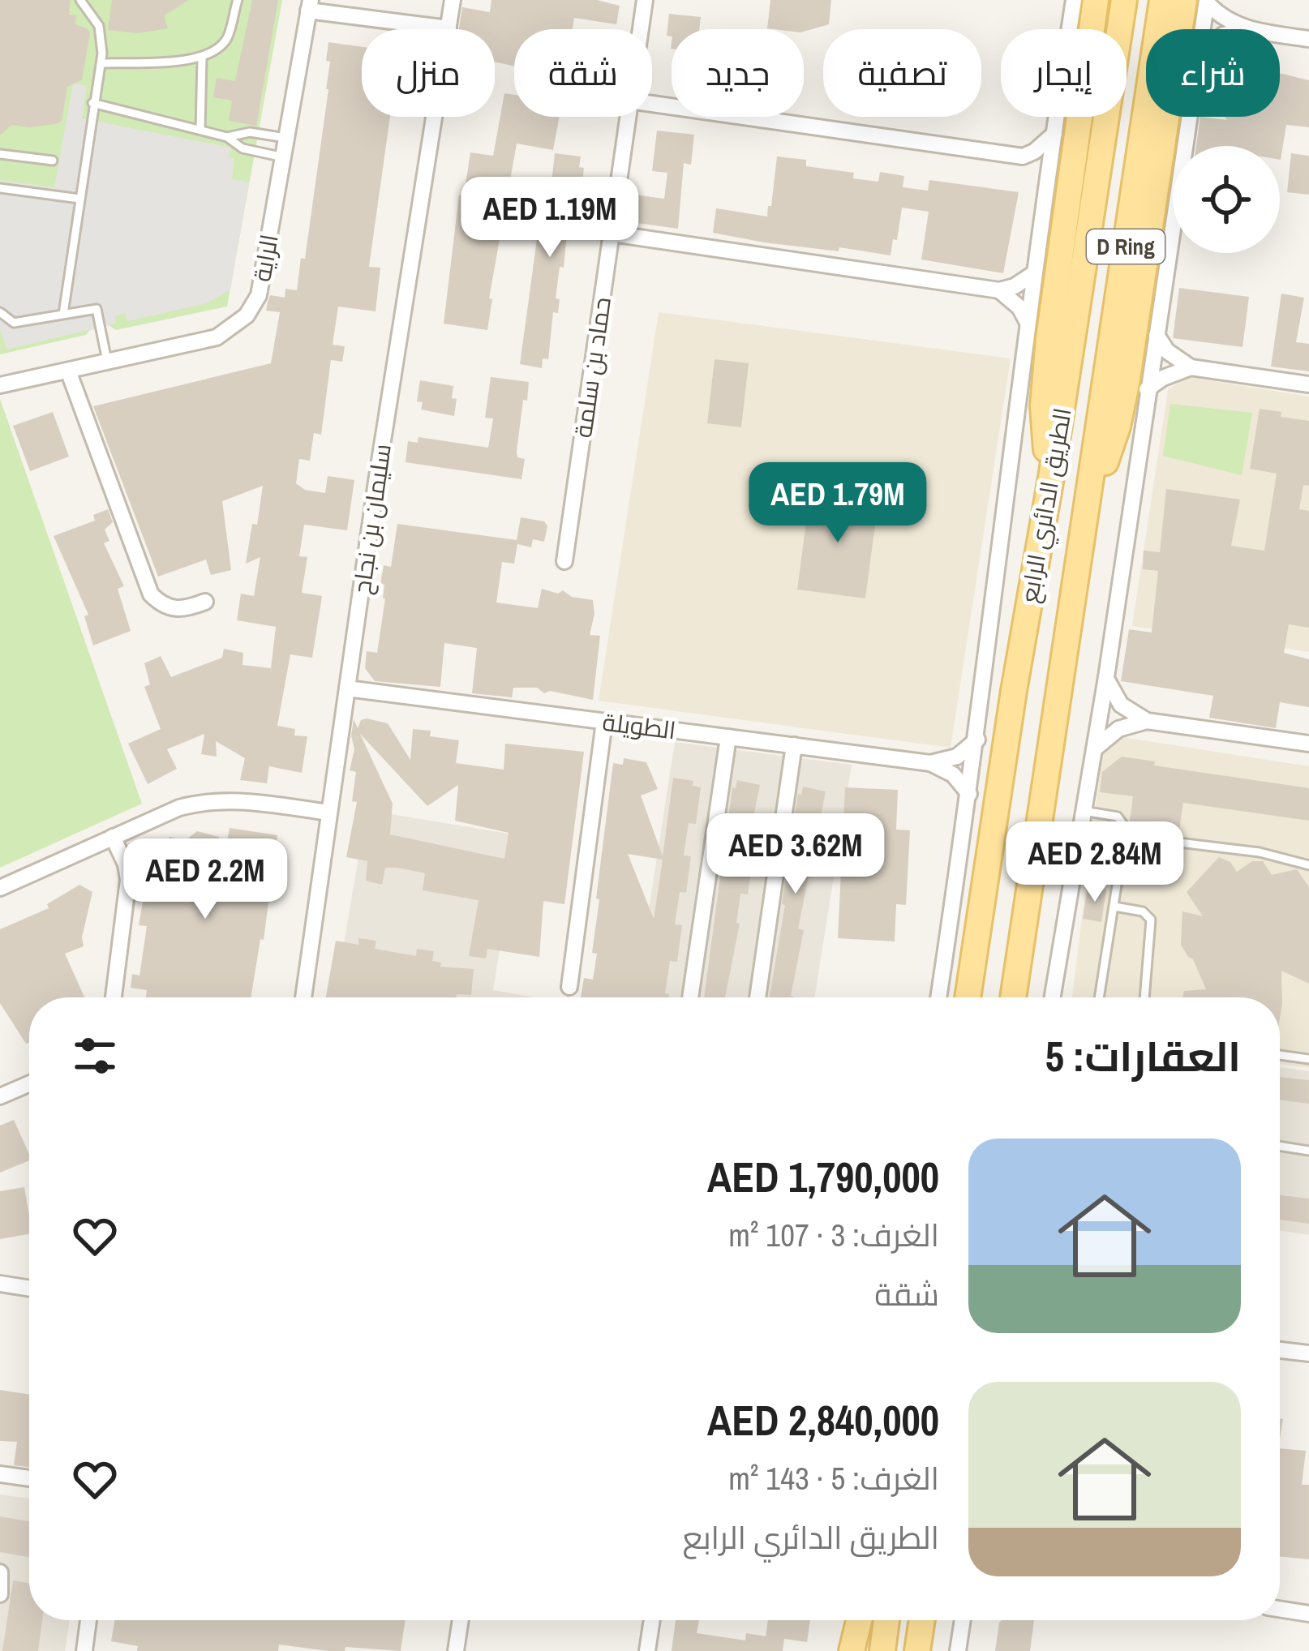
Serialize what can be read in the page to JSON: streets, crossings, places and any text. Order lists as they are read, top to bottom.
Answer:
{
  "streets": {
    "main road": ["D Ring", "الطريق الدائري الرابع"],
    "street": [
      "الراية",
      "حماد بن سلمة",
      "سليمان بن نجاح",
      "الطويلة"
    ]
  },
  "crossings": [
    ["D Ring", "الطريق الدائري الرابع"],
    ["سليمان بن نجاح", "الطويلة"]
  ],
  "page": {
    "chip": [
      "شراء",
      "إيجار",
      "تصفية",
      "جديد",
      "شقة",
      "منزل"
    ],
    "price": [
      "AED 1.19M",
      "AED 1.79M",
      "AED 3.62M",
      "AED 2.84M",
      "AED 2.2M"
    ],
    "heading": "العقارات: 5",
    "list": [
      {
        "name": "AED 1,790,000",
        "note": "الغرف: 3 · 107 m² · شقة"
      },
      {
        "name": "AED 2,840,000",
        "note": "الغرف: 5 · 143 m² · الطريق الدائري الرابع"
      }
    ]
  }
}
